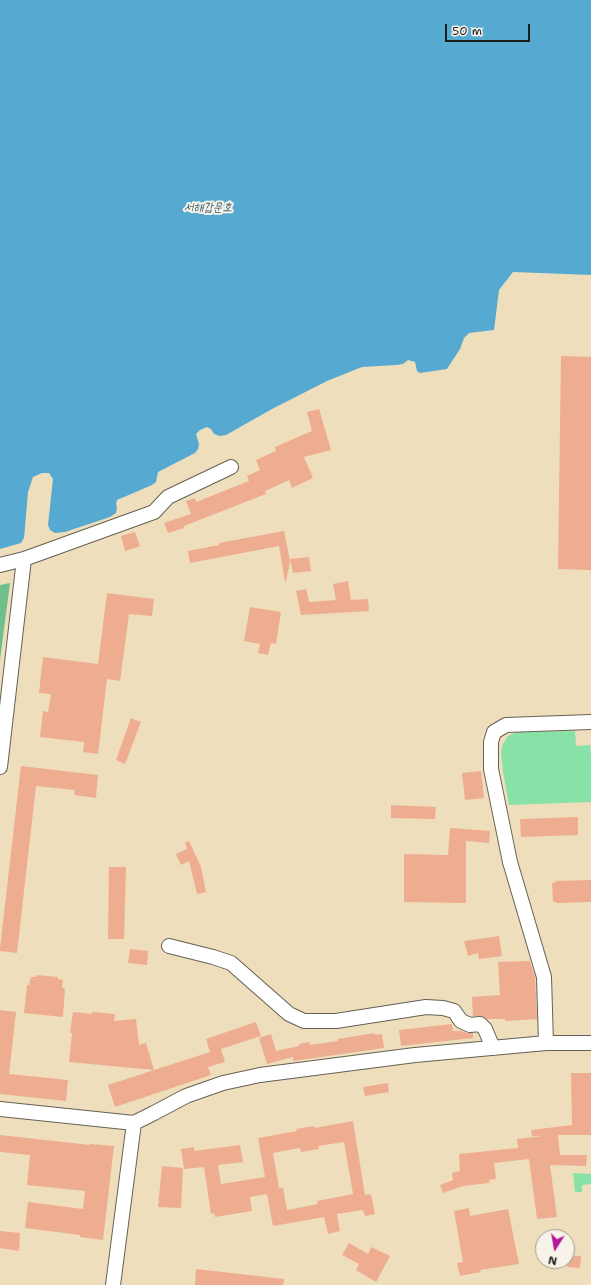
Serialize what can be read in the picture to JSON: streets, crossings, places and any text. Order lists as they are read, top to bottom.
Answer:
{
  "water": ["서해갑문호"],
  "scale_bar": "50 m",
  "north": "bottom"
}
